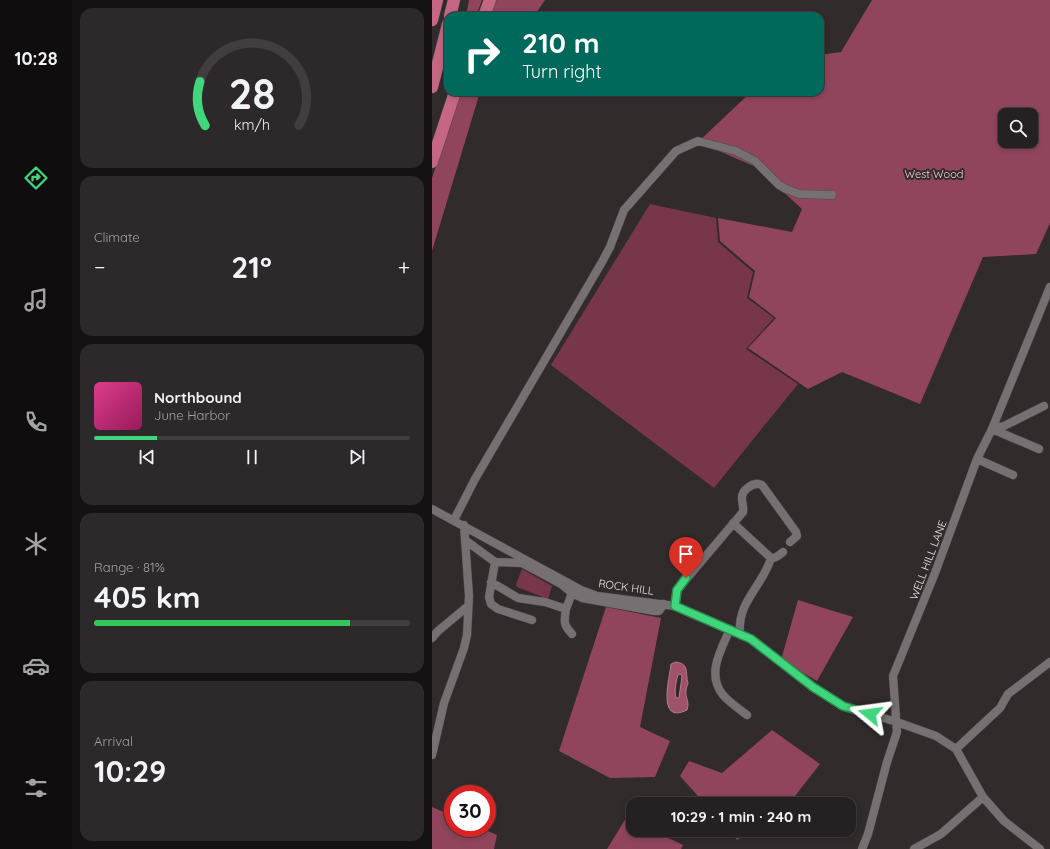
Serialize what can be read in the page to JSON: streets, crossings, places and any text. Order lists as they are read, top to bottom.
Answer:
{
  "streets": {
    "street": ["WELL HILL LANE", "ROCK HILL"]
  },
  "crossings": [
    ["WELL HILL LANE", "ROCK HILL"]
  ],
  "parks": ["West Wood"],
  "page": {
    "tabs": "10:28",
    "turn": ["210 m", "Turn right"],
    "tile": [
      "Climate",
      ["Range · 81%", "405 km"],
      ["Arrival", "10:29"]
    ],
    "heat": ["−", "21°", "+"],
    "song": ["Northbound", "June Harbor"],
    "limit": "30",
    "trip": "10:29 · 1 min · 240 m",
    "gauge": ["28", "km/h"]
  }
}
